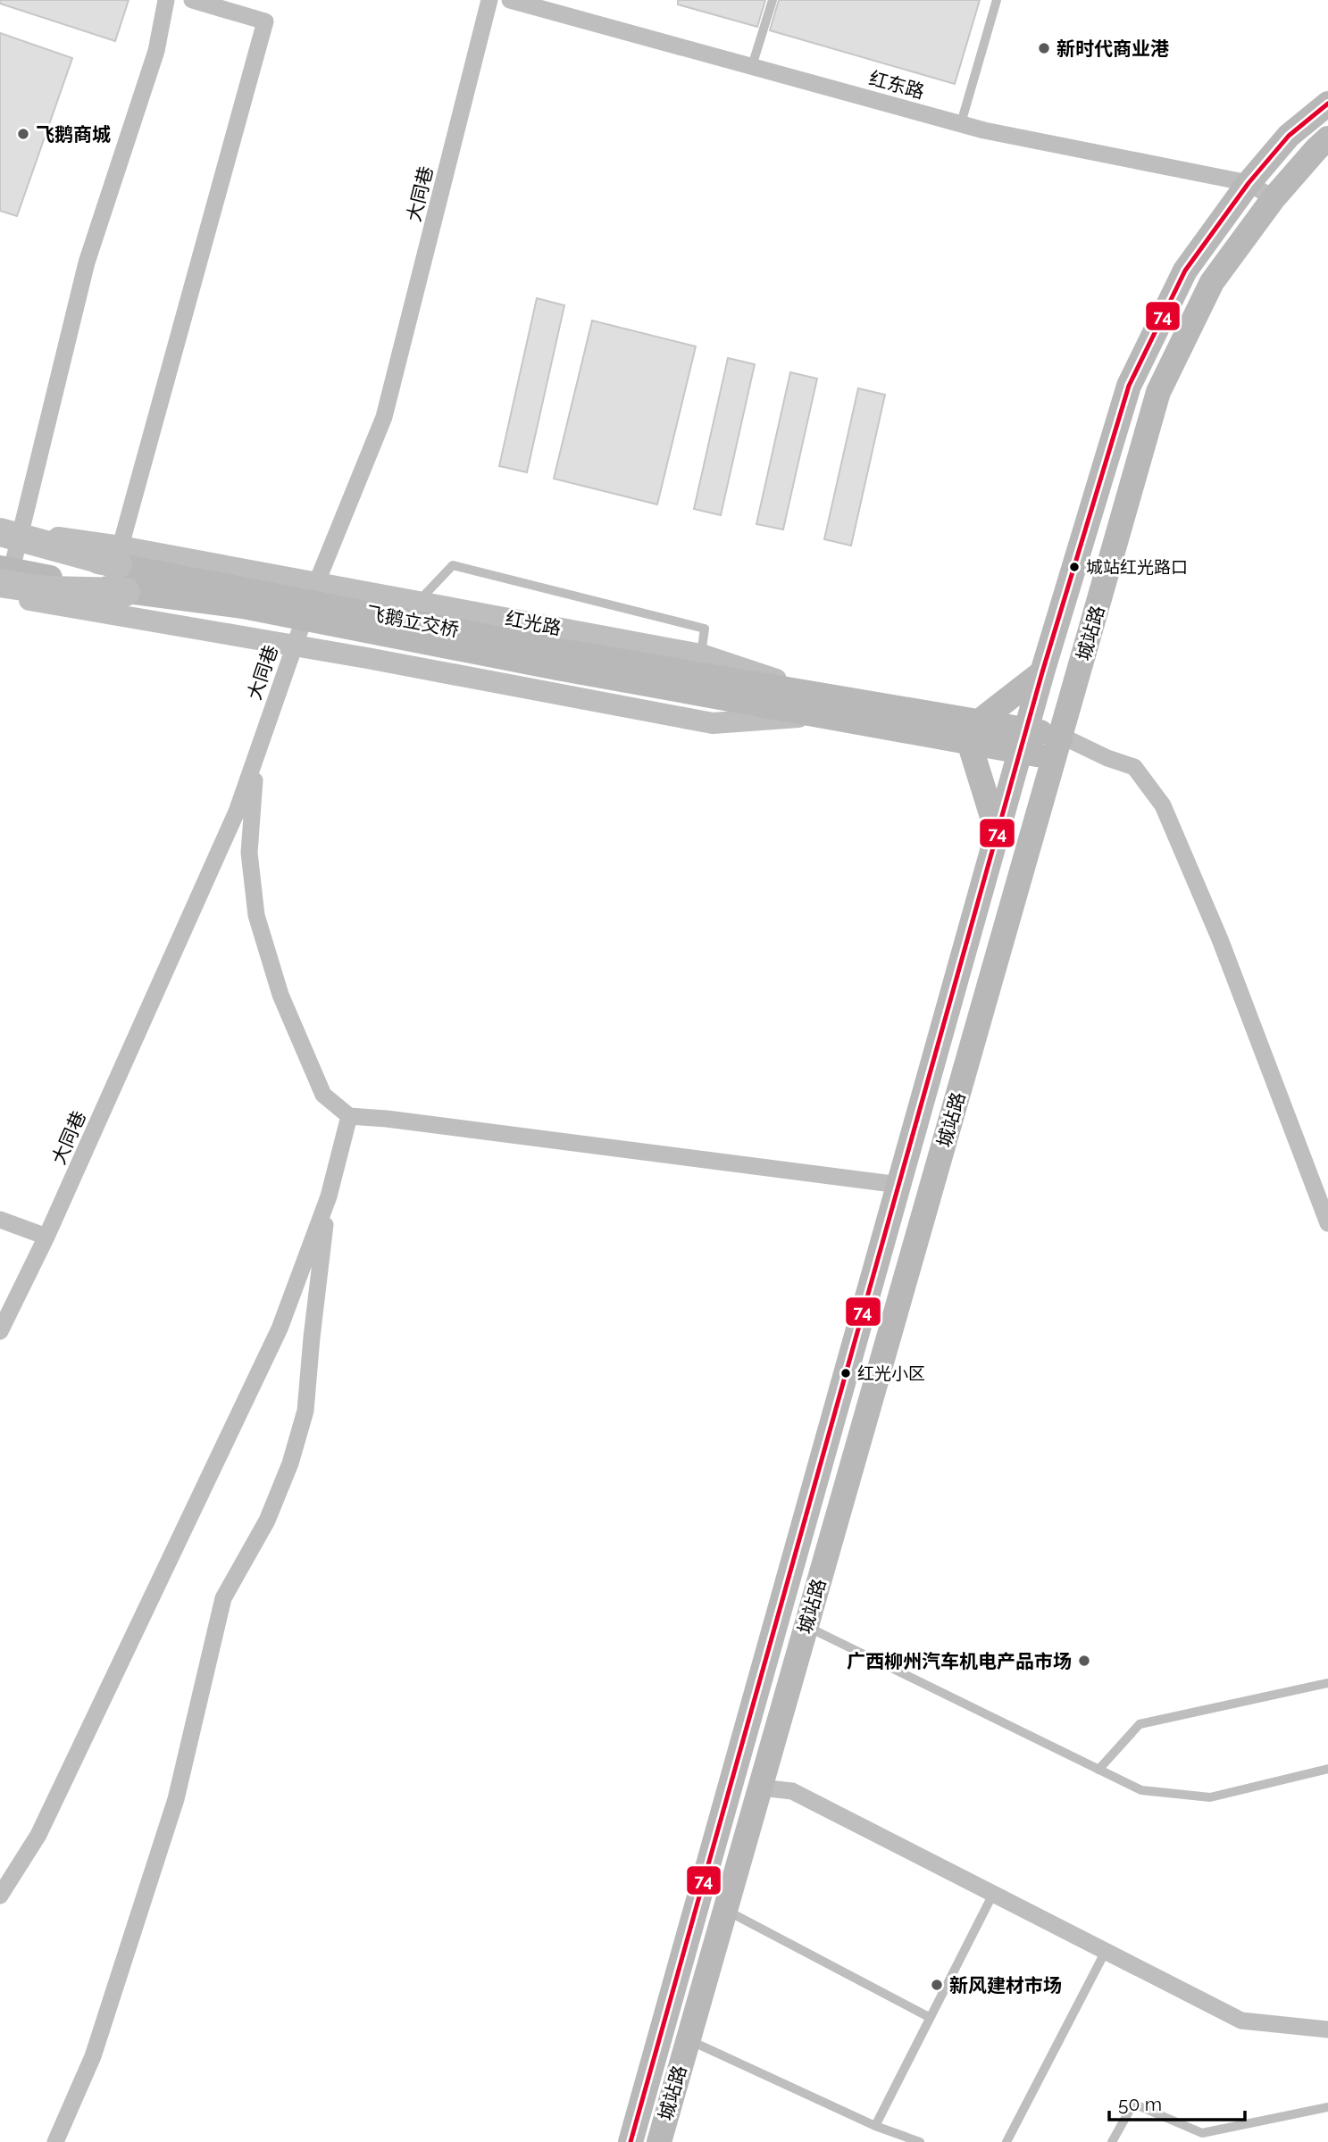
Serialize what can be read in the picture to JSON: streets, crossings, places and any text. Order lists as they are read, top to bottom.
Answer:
{
  "streets": {
    "main road": ["飞鹅立交桥", "红光路", "城站路"],
    "street": ["红东路", "大同巷"]
  },
  "crossings": [
    ["红东路", "城站路"],
    ["大同巷", "红光路"],
    ["飞鹅立交桥", "红光路"],
    ["红光路", "城站路"]
  ],
  "places": [
    "新时代商业港",
    "飞鹅商城",
    "城站红光路口",
    "红光小区",
    "广西柳州汽车机电产品市场",
    "新风建材市场"
  ],
  "lines": ["transit line 74"],
  "scale_bar": "50 m"
}
